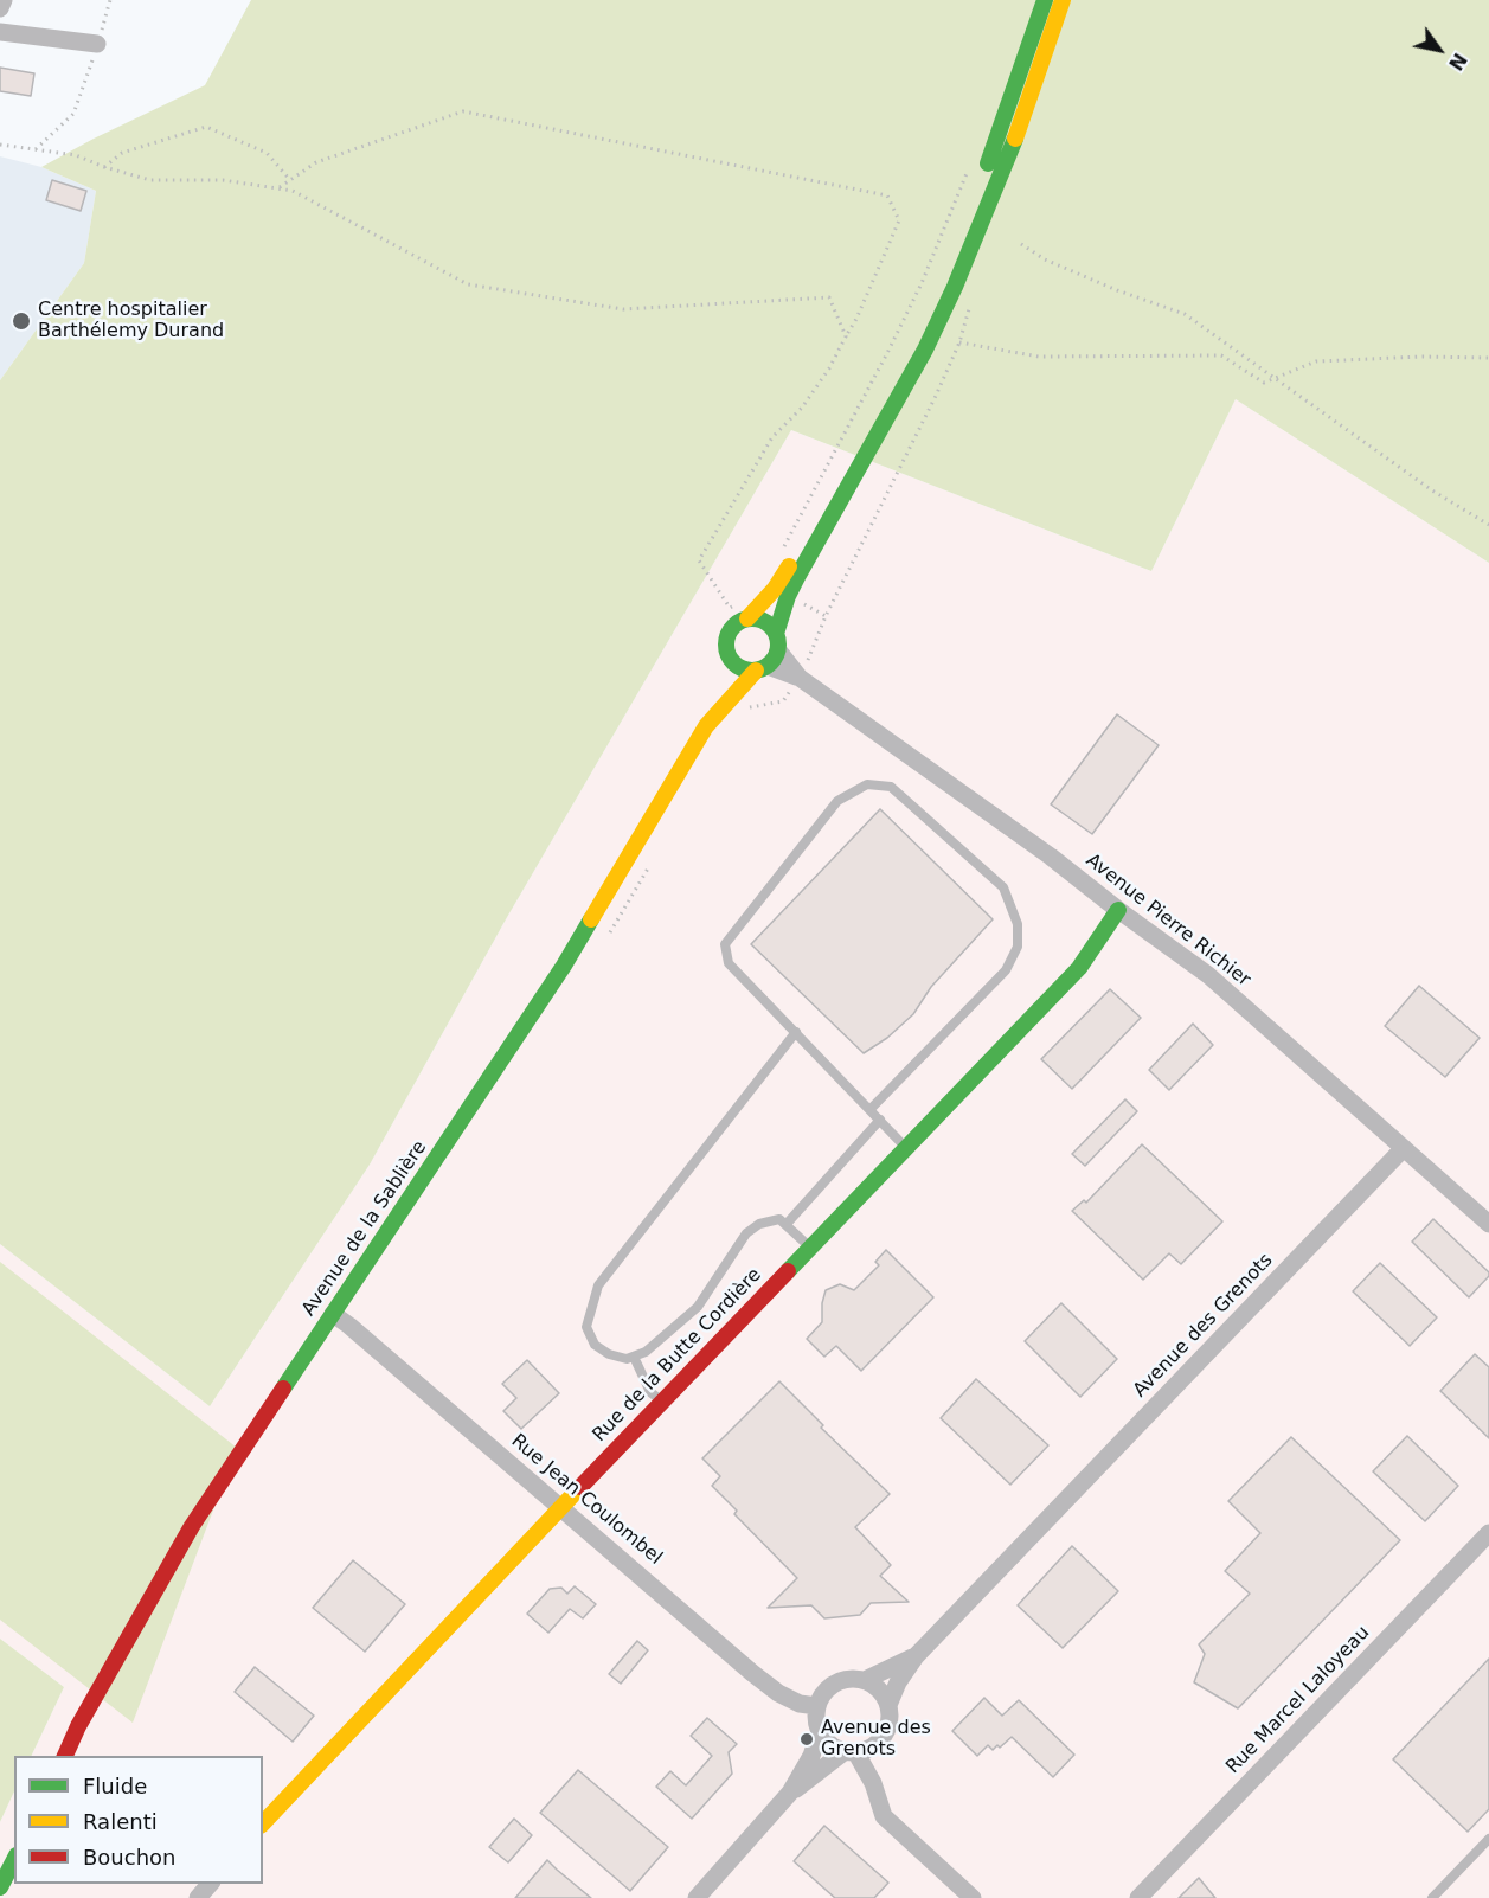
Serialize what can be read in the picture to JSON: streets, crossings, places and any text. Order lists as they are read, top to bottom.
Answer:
{
  "streets": {
    "main road": ["Avenue de la Sablière", "Rue de la Butte Cordière"],
    "street": [
      "Avenue Pierre Richier",
      "Avenue des Grenots",
      "Rue Jean Coulombel",
      "Rue Marcel Laloyeau"
    ]
  },
  "crossings": [
    ["Avenue Pierre Richier", "Avenue de la Sablière"],
    ["Avenue Pierre Richier", "Avenue des Grenots"],
    ["Avenue Pierre Richier", "Rue de la Butte Cordière"],
    ["Avenue de la Sablière", "Rue Jean Coulombel"],
    ["Avenue des Grenots", "Rue Jean Coulombel"],
    ["Rue de la Butte Cordière", "Rue Jean Coulombel"]
  ],
  "places": ["Centre hospitalier Barthélemy Durand", "Avenue des Grenots"],
  "legend": ["Fluide", "Ralenti", "Bouchon"],
  "north": "bottom right"
}
